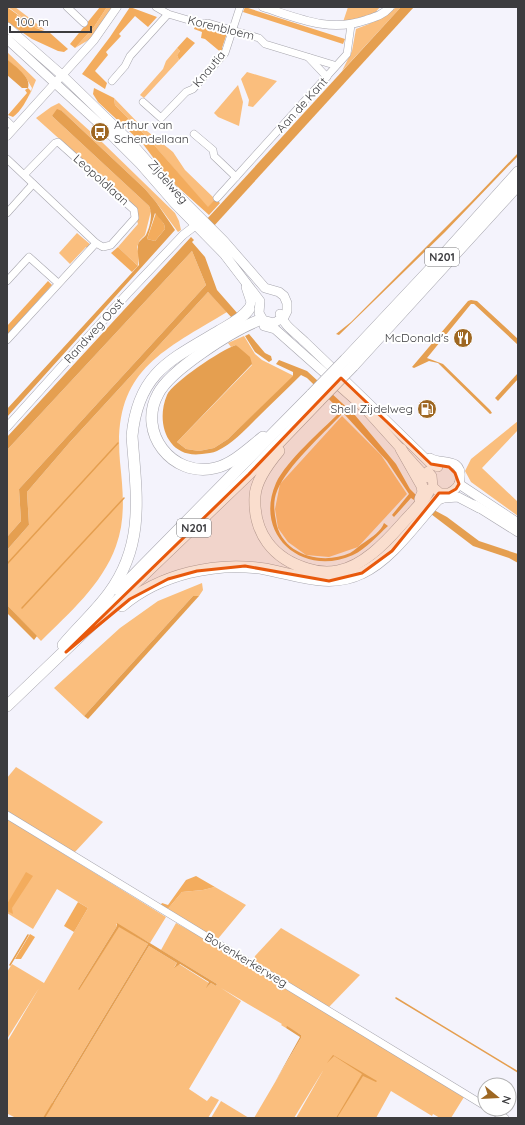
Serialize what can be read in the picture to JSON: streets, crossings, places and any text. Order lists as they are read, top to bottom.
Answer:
{
  "streets": {
    "highway": ["N201"],
    "main road": ["Zijdelweg"],
    "street": [
      "Korenbloem",
      "Knautia",
      "Aan de Kant",
      "Leopoldlaan",
      "Randweg Oost",
      "Bovenkerkerweg"
    ]
  },
  "crossings": [
    ["Korenbloem", "Knautia"],
    ["Korenbloem", "Aan de Kant"],
    ["Zijdelweg", "N201"],
    ["Zijdelweg", "Randweg Oost"]
  ],
  "places": {
    "bus stop": ["Arthur van Schendellaan"],
    "restaurant": ["McDonald's"],
    "fuel station": ["Shell Zijdelweg"]
  },
  "scale_bar": "100 m",
  "north": "right"
}
